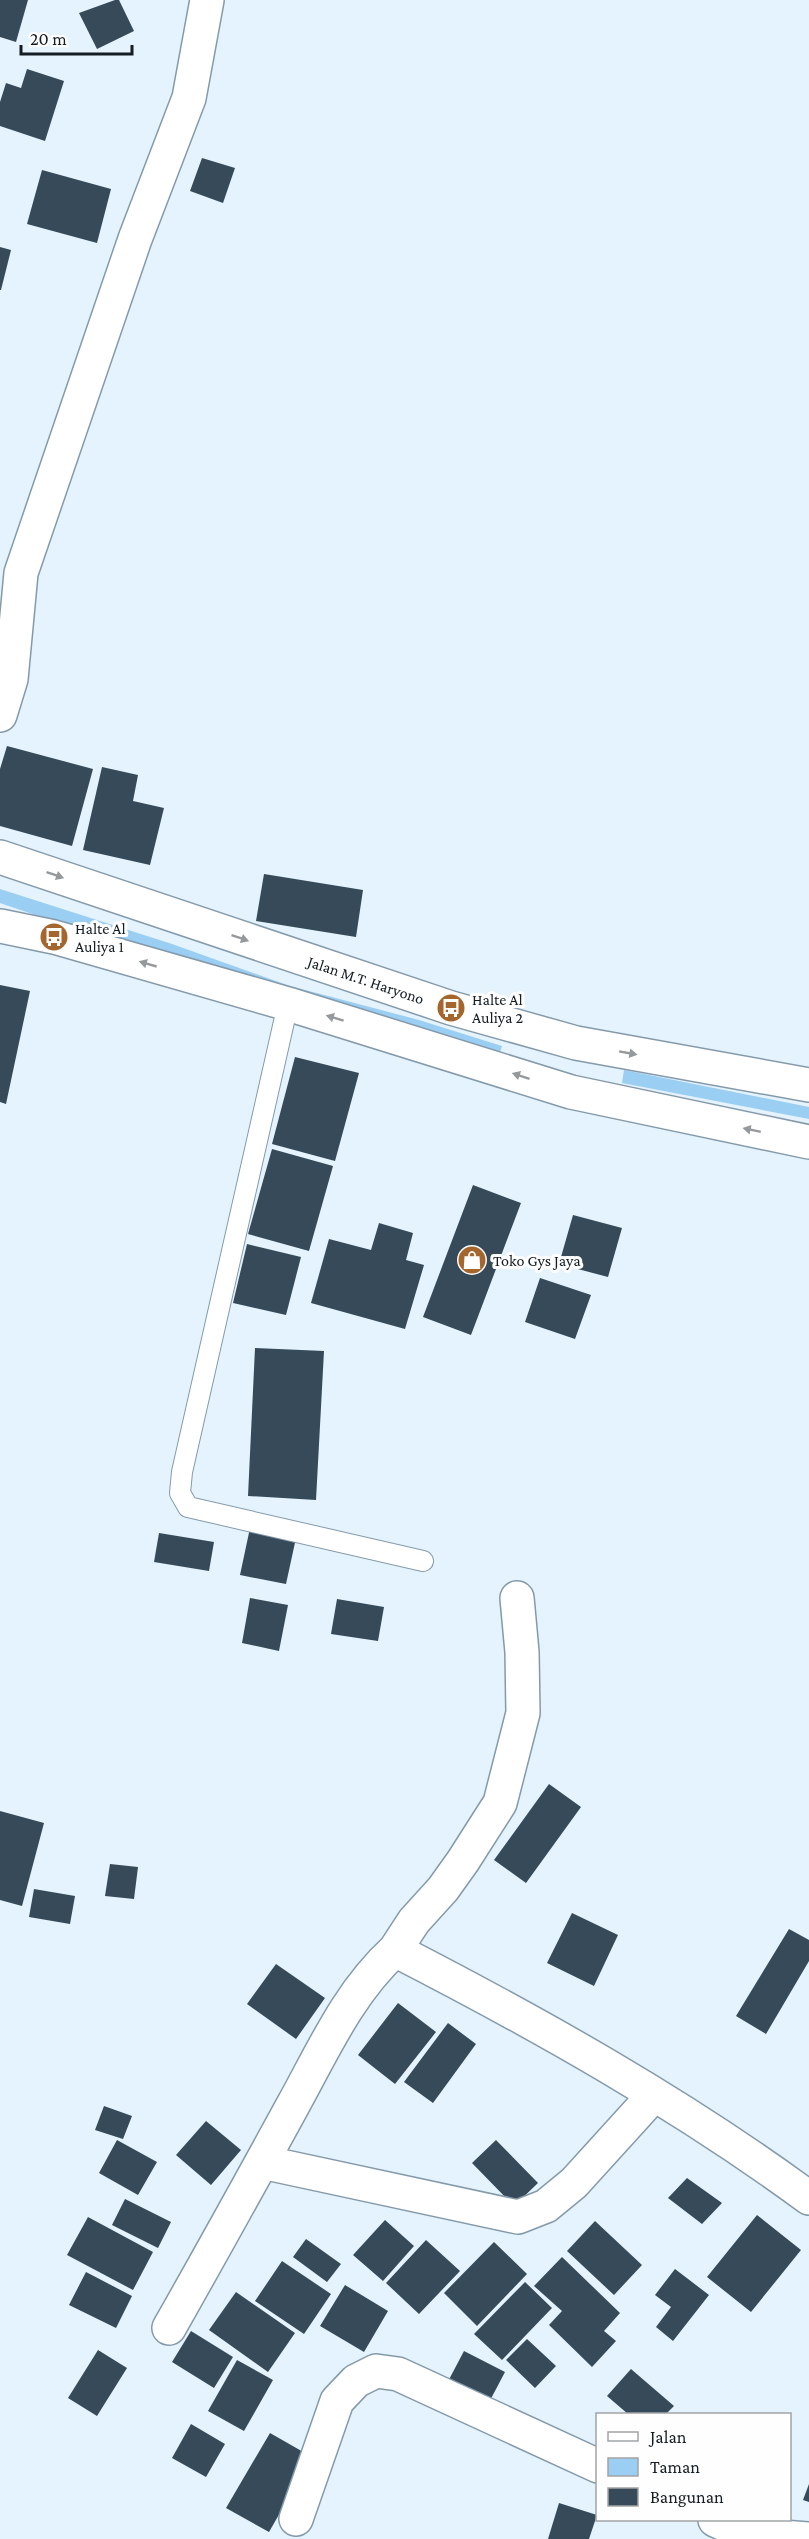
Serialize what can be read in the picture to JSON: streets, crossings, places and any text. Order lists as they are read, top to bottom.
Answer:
{
  "streets": {
    "main road": ["Jalan M.T. Haryono"]
  },
  "places": {
    "bus stop": ["Halte Al Auliya 1", "Halte Al Auliya 2"],
    "shop": ["Toko Gys Jaya"]
  },
  "legend": ["Jalan", "Taman", "Bangunan"],
  "scale_bar": "20 m"
}
